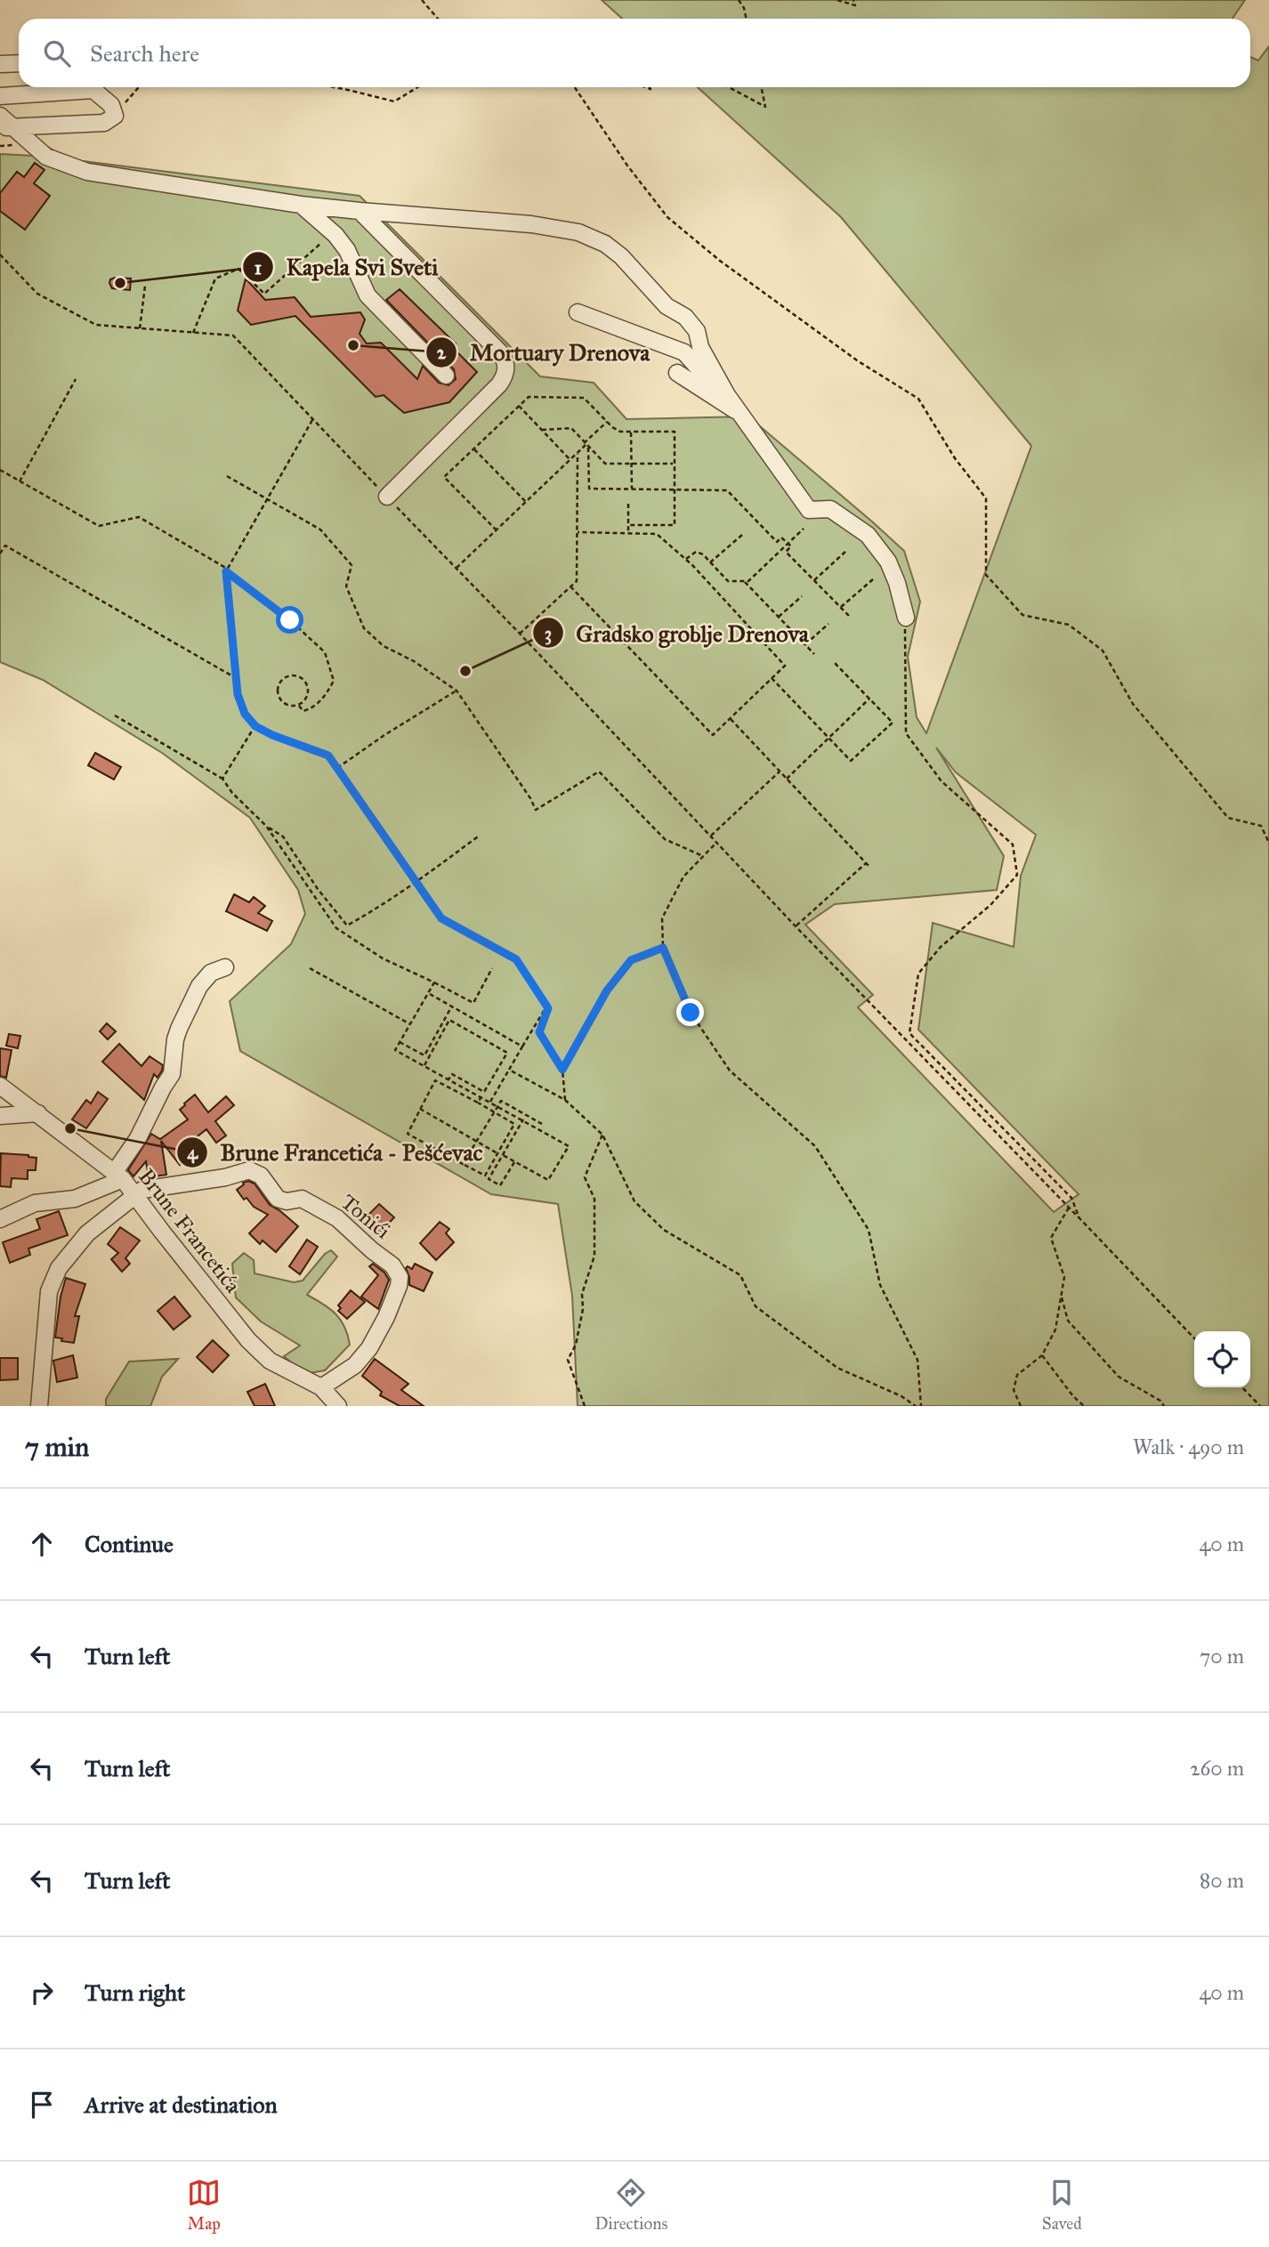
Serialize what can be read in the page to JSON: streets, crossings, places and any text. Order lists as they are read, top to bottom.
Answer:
{
  "streets": {
    "street": ["Tonići", "Brune Francetića"]
  },
  "crossings": [
    ["Tonići", "Brune Francetića"]
  ],
  "places": [
    "Kapela Svi Sveti",
    "Mortuary Drenova",
    "Gradsko groblje Drenova",
    "Brune Francetića - Pešćevac"
  ],
  "page": {
    "search": "Search here",
    "heading": ["7 min", "Walk · 490 m"],
    "list": [
      ["Continue", "40 m"],
      ["Turn left", "70 m"],
      ["Turn left", "260 m"],
      ["Turn left", "80 m"],
      ["Turn right", "40 m"],
      "Arrive at destination"
    ],
    "nav": ["Map", "Directions", "Saved"]
  }
}
